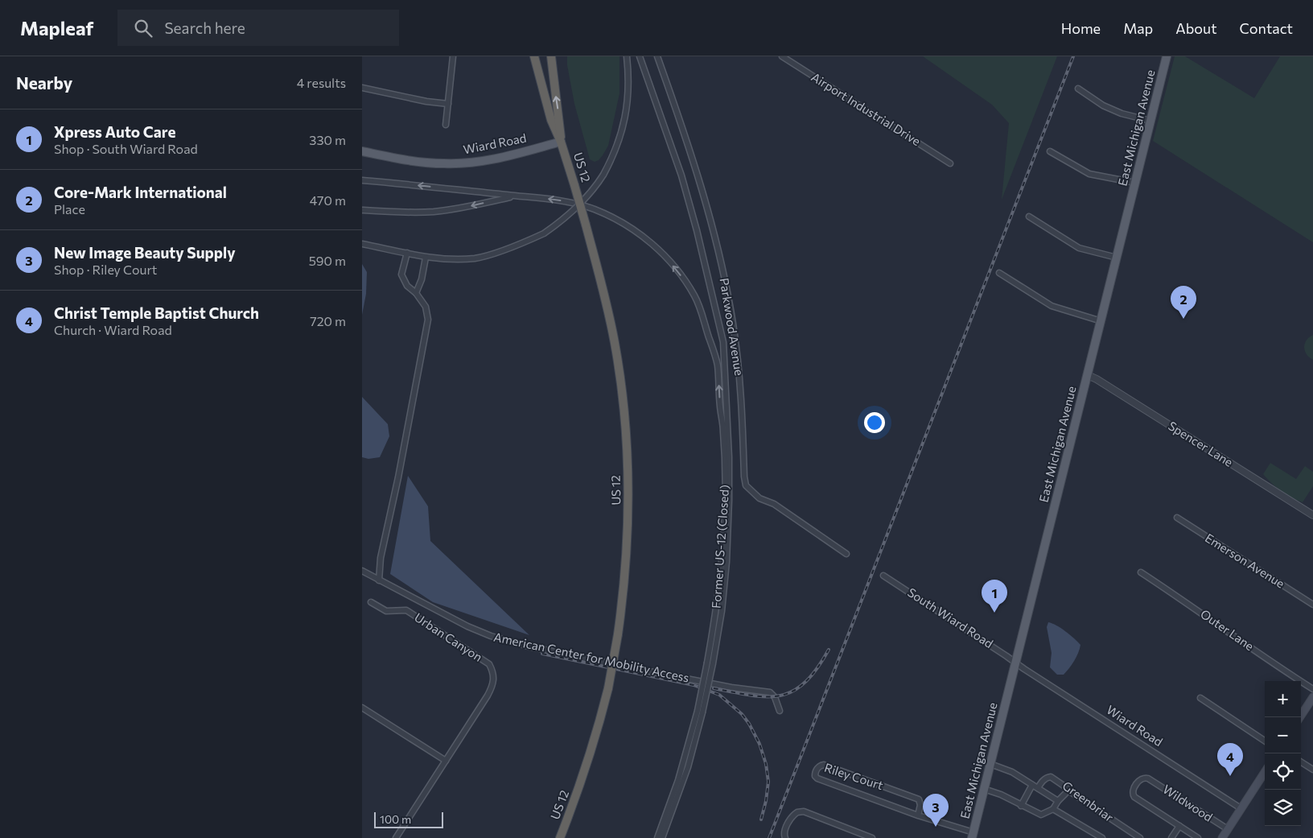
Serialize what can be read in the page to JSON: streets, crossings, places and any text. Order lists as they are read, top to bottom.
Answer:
{
  "streets": {
    "highway": ["US 12"],
    "main road": ["East Michigan Avenue", "Wiard Road"],
    "street": [
      "Airport Industrial Drive",
      "Parkwood Avenue",
      "Spencer Lane",
      "Former US-12 (Closed)",
      "Emerson Avenue",
      "South Wiard Road",
      "Outer Lane",
      "Urban Canyon",
      "American Center for Mobility Access",
      "Riley Court",
      "Greenbriar",
      "Wildwood"
    ]
  },
  "crossings": [
    ["East Michigan Avenue", "Wiard Road"],
    ["East Michigan Avenue", "Spencer Lane"],
    ["East Michigan Avenue", "South Wiard Road"],
    ["East Michigan Avenue", "Riley Court"],
    ["Wiard Road", "US 12"],
    ["Wiard Road", "South Wiard Road"]
  ],
  "one_way": ["Former US-12 (Closed)"],
  "scale_bar": "100 m",
  "page": {
    "header": "Mapleaf",
    "search": "Search here",
    "nav": [
      "Home",
      "Map",
      "About",
      "Contact"
    ],
    "heading": ["Nearby", "4 results"],
    "list": [
      {
        "mark": "1",
        "name": "Xpress Auto Care",
        "note": "Shop · South Wiard Road",
        "value": "330 m"
      },
      {
        "mark": "2",
        "name": "Core-Mark International",
        "note": "Place",
        "value": "470 m"
      },
      {
        "mark": "3",
        "name": "New Image Beauty Supply",
        "note": "Shop · Riley Court",
        "value": "590 m"
      },
      {
        "mark": "4",
        "name": "Christ Temple Baptist Church",
        "note": "Church · Wiard Road",
        "value": "720 m"
      }
    ],
    "pins": [
      "2",
      "1",
      "4",
      "3"
    ],
    "map_buttons": ["+", "−"],
    "scale": "100 m"
  }
}
